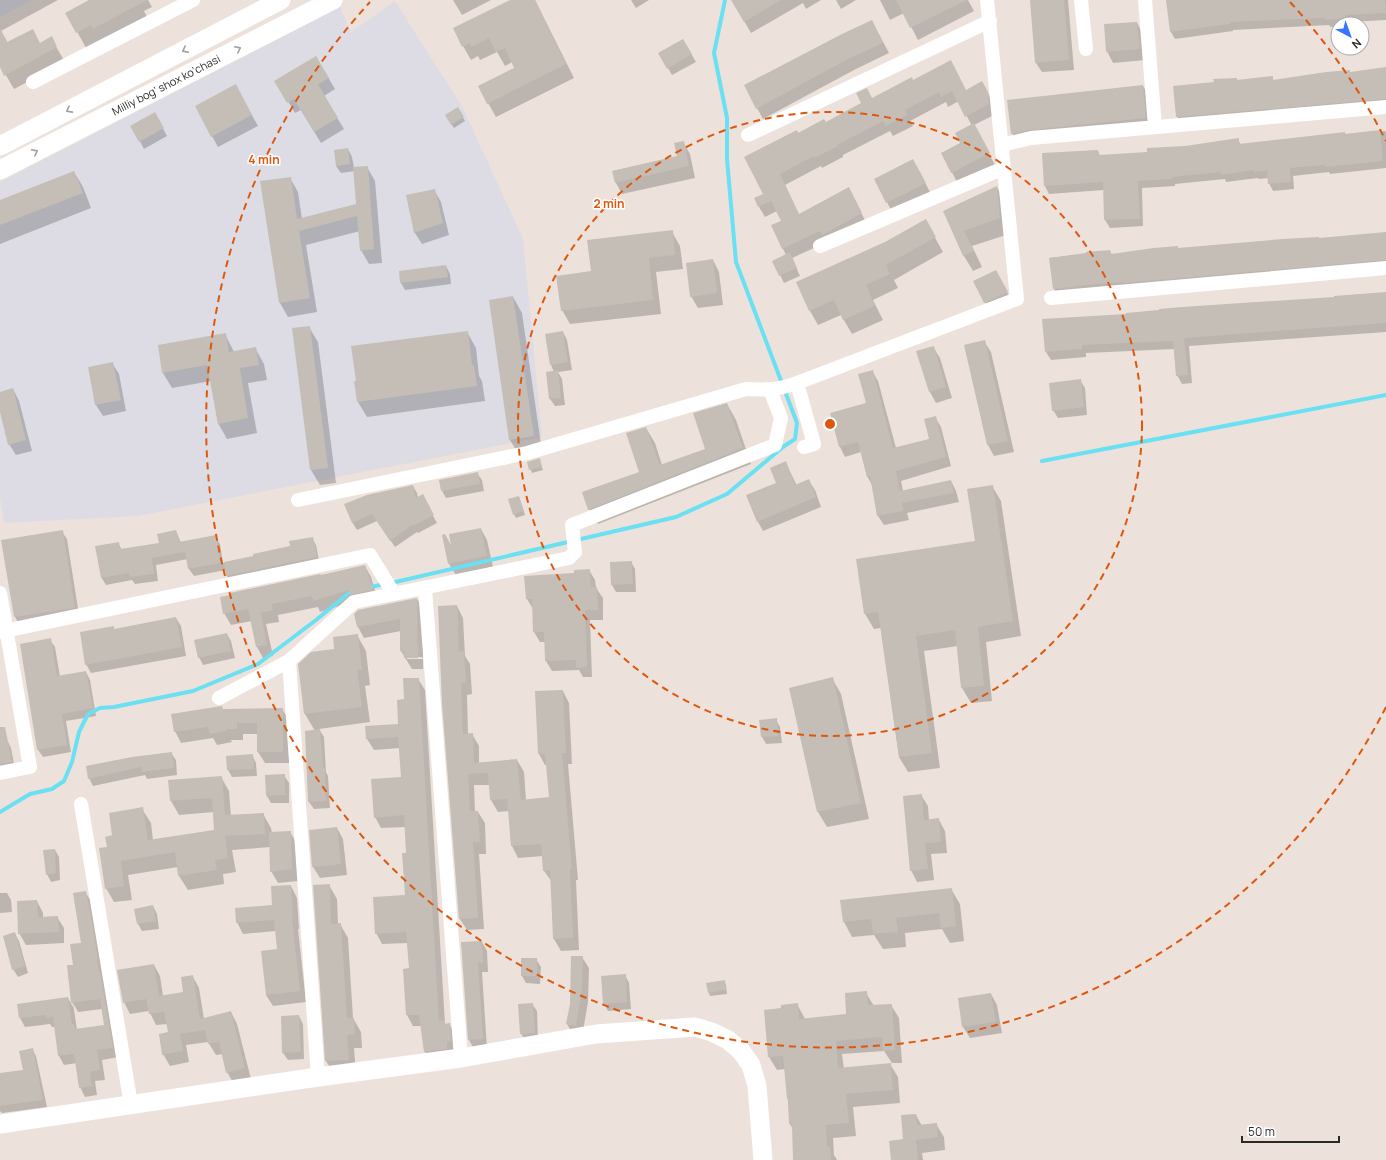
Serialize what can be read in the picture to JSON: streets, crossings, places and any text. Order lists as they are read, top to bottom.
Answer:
{
  "streets": {
    "main road": ["Milliy bog‘ shox ko‘chasi"]
  },
  "scale_bar": "50 m",
  "north": "bottom right",
  "rings": ["4 min", "2 min"]
}
